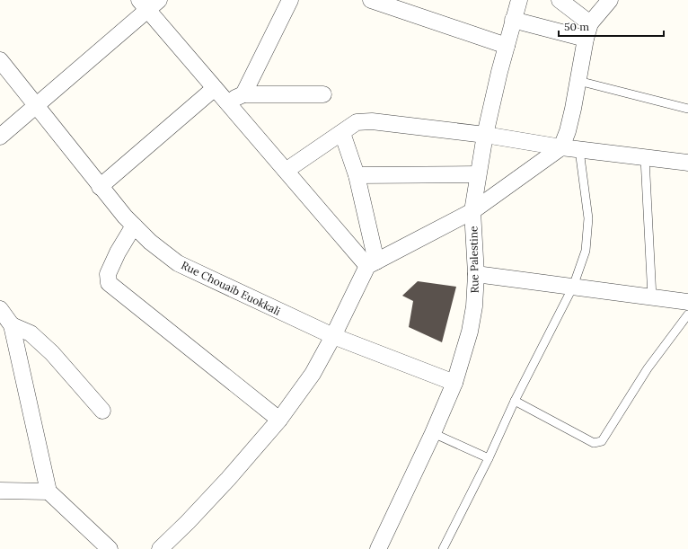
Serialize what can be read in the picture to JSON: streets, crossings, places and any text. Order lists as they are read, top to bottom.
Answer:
{
  "streets": {
    "street": ["Rue Palestine", "Rue Chouaib Euokkali"]
  },
  "crossings": [
    ["Rue Palestine", "Rue Chouaib Euokkali"]
  ],
  "scale_bar": "50 m"
}
